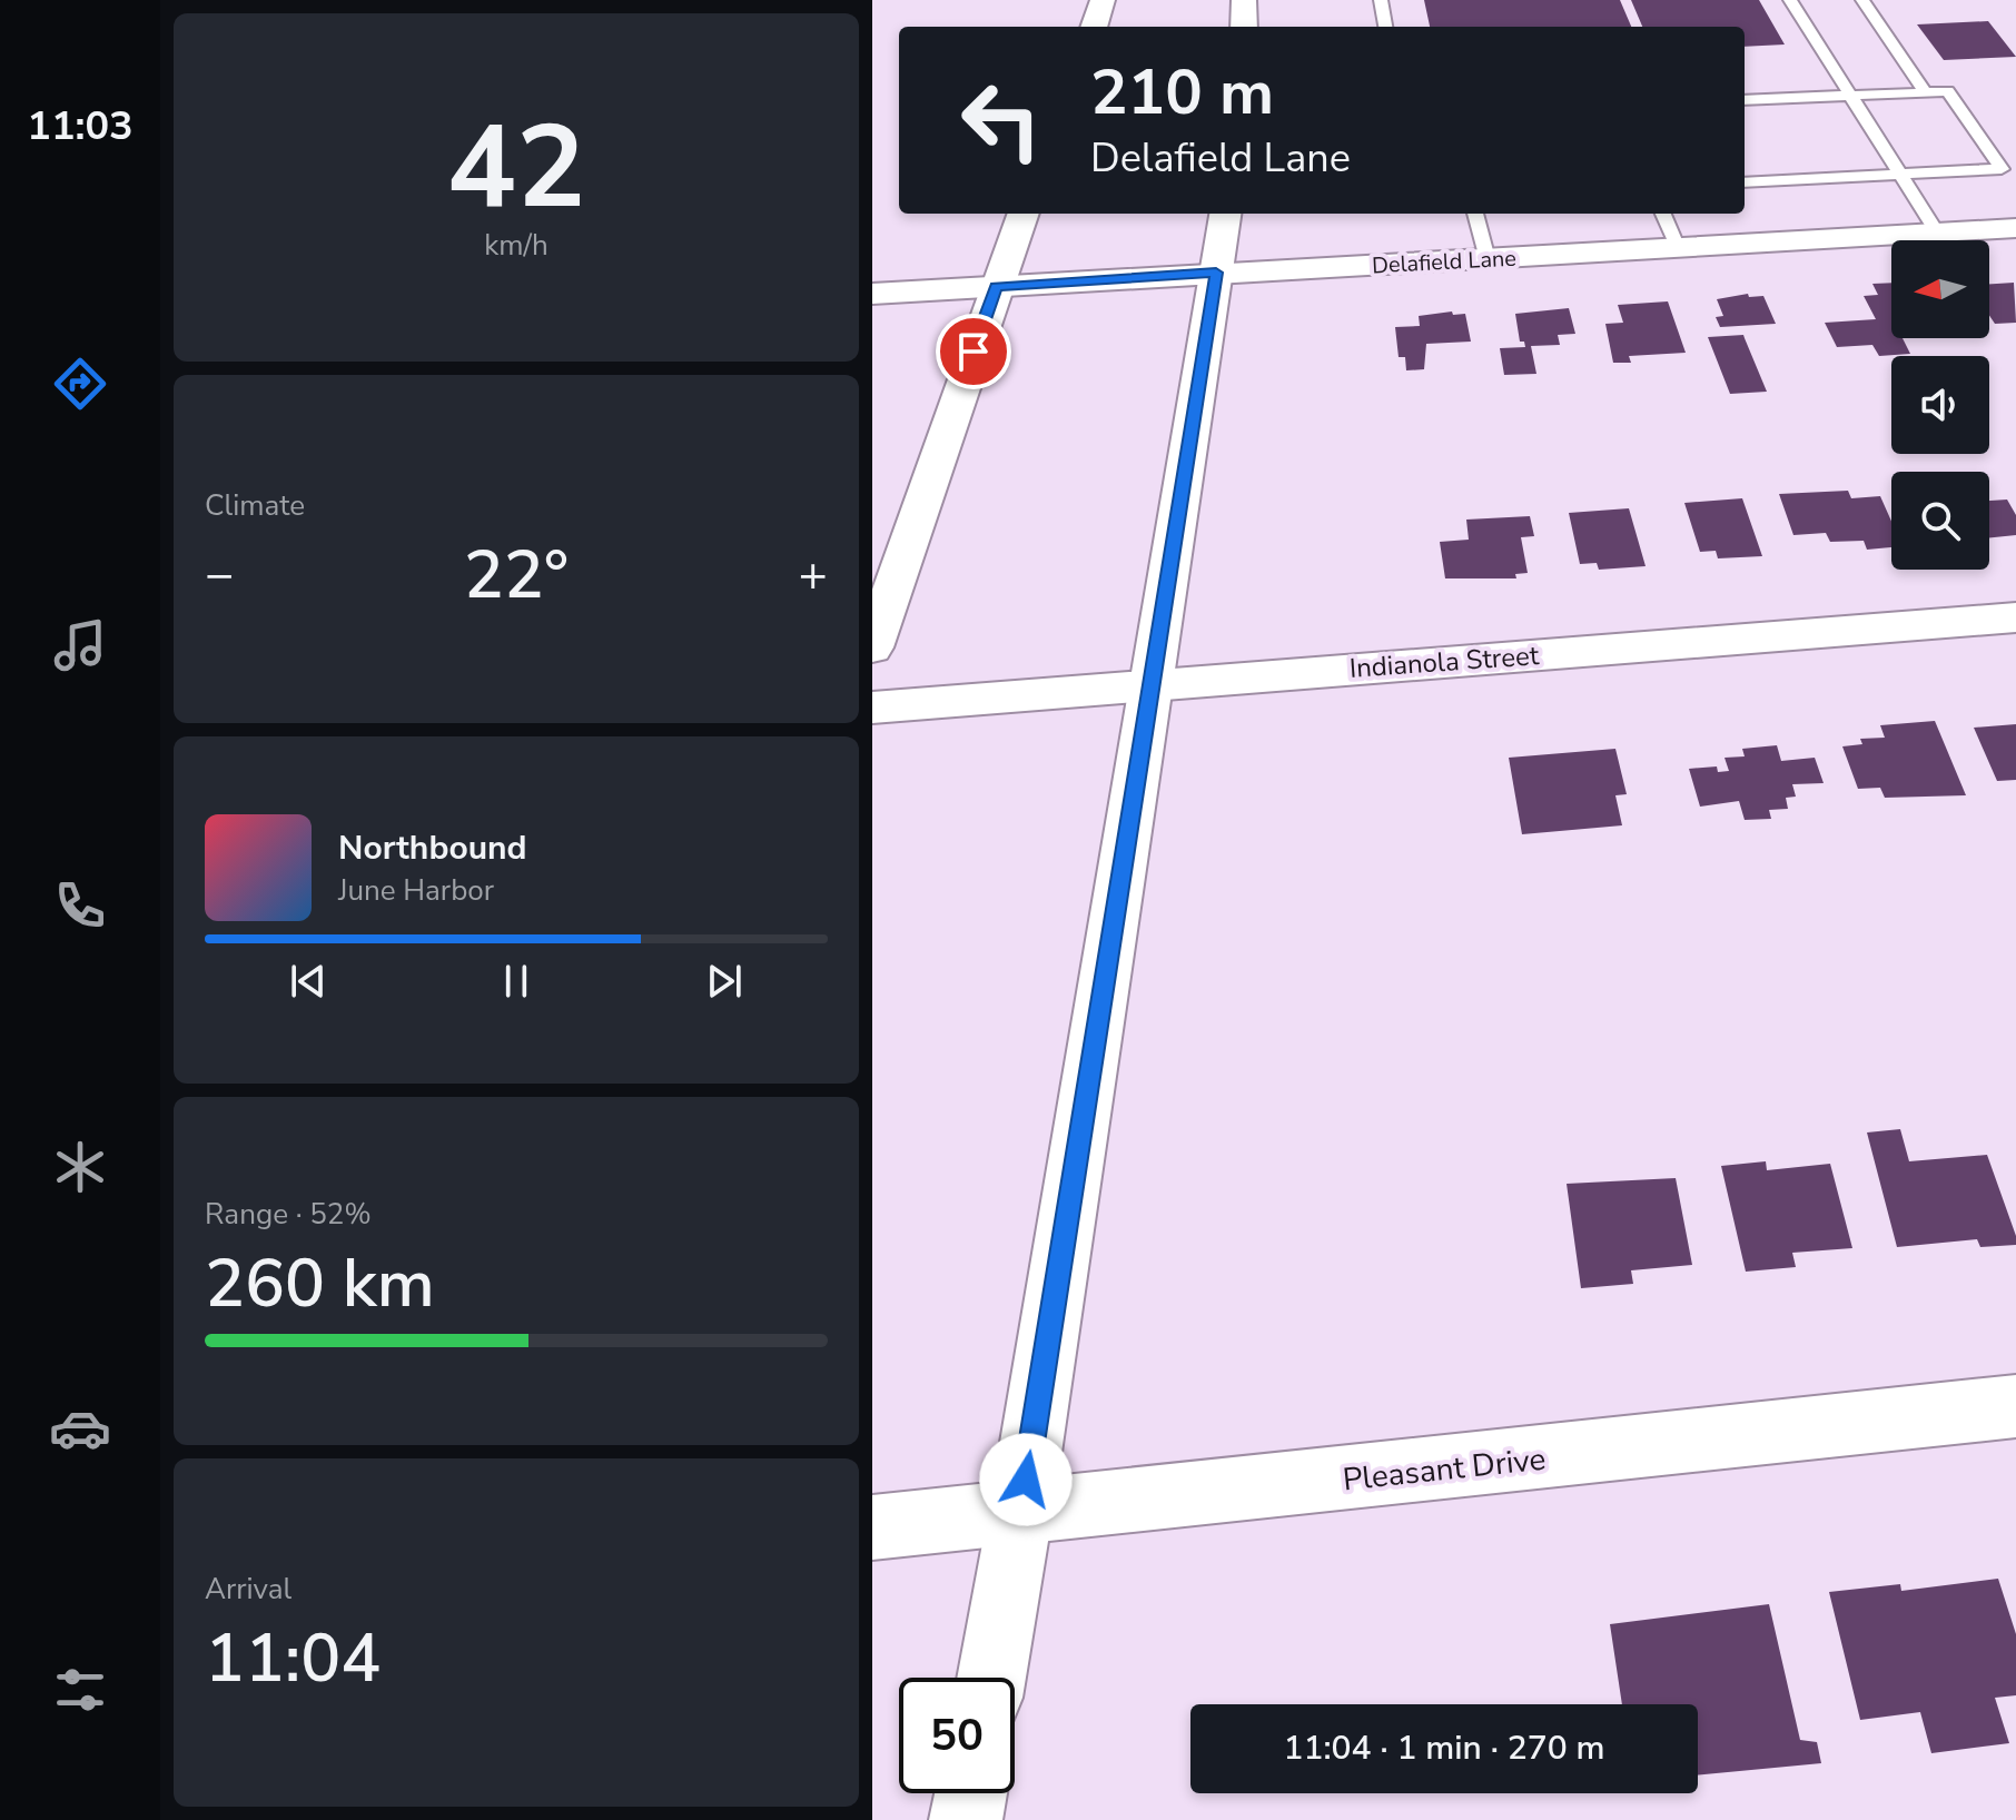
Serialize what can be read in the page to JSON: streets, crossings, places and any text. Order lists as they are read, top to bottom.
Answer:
{
  "streets": {
    "street": ["Delafield Lane", "Indianola Street", "Pleasant Drive"]
  },
  "north": "left",
  "page": {
    "tabs": "11:03",
    "tile": [
      ["42", "km/h"],
      "Climate",
      ["Range · 52%", "260 km"],
      ["Arrival", "11:04"]
    ],
    "turn": ["210 m", "Delafield Lane"],
    "heat": ["−", "22°", "+"],
    "song": ["Northbound", "June Harbor"],
    "limit": "50",
    "trip": "11:04 · 1 min · 270 m"
  }
}
